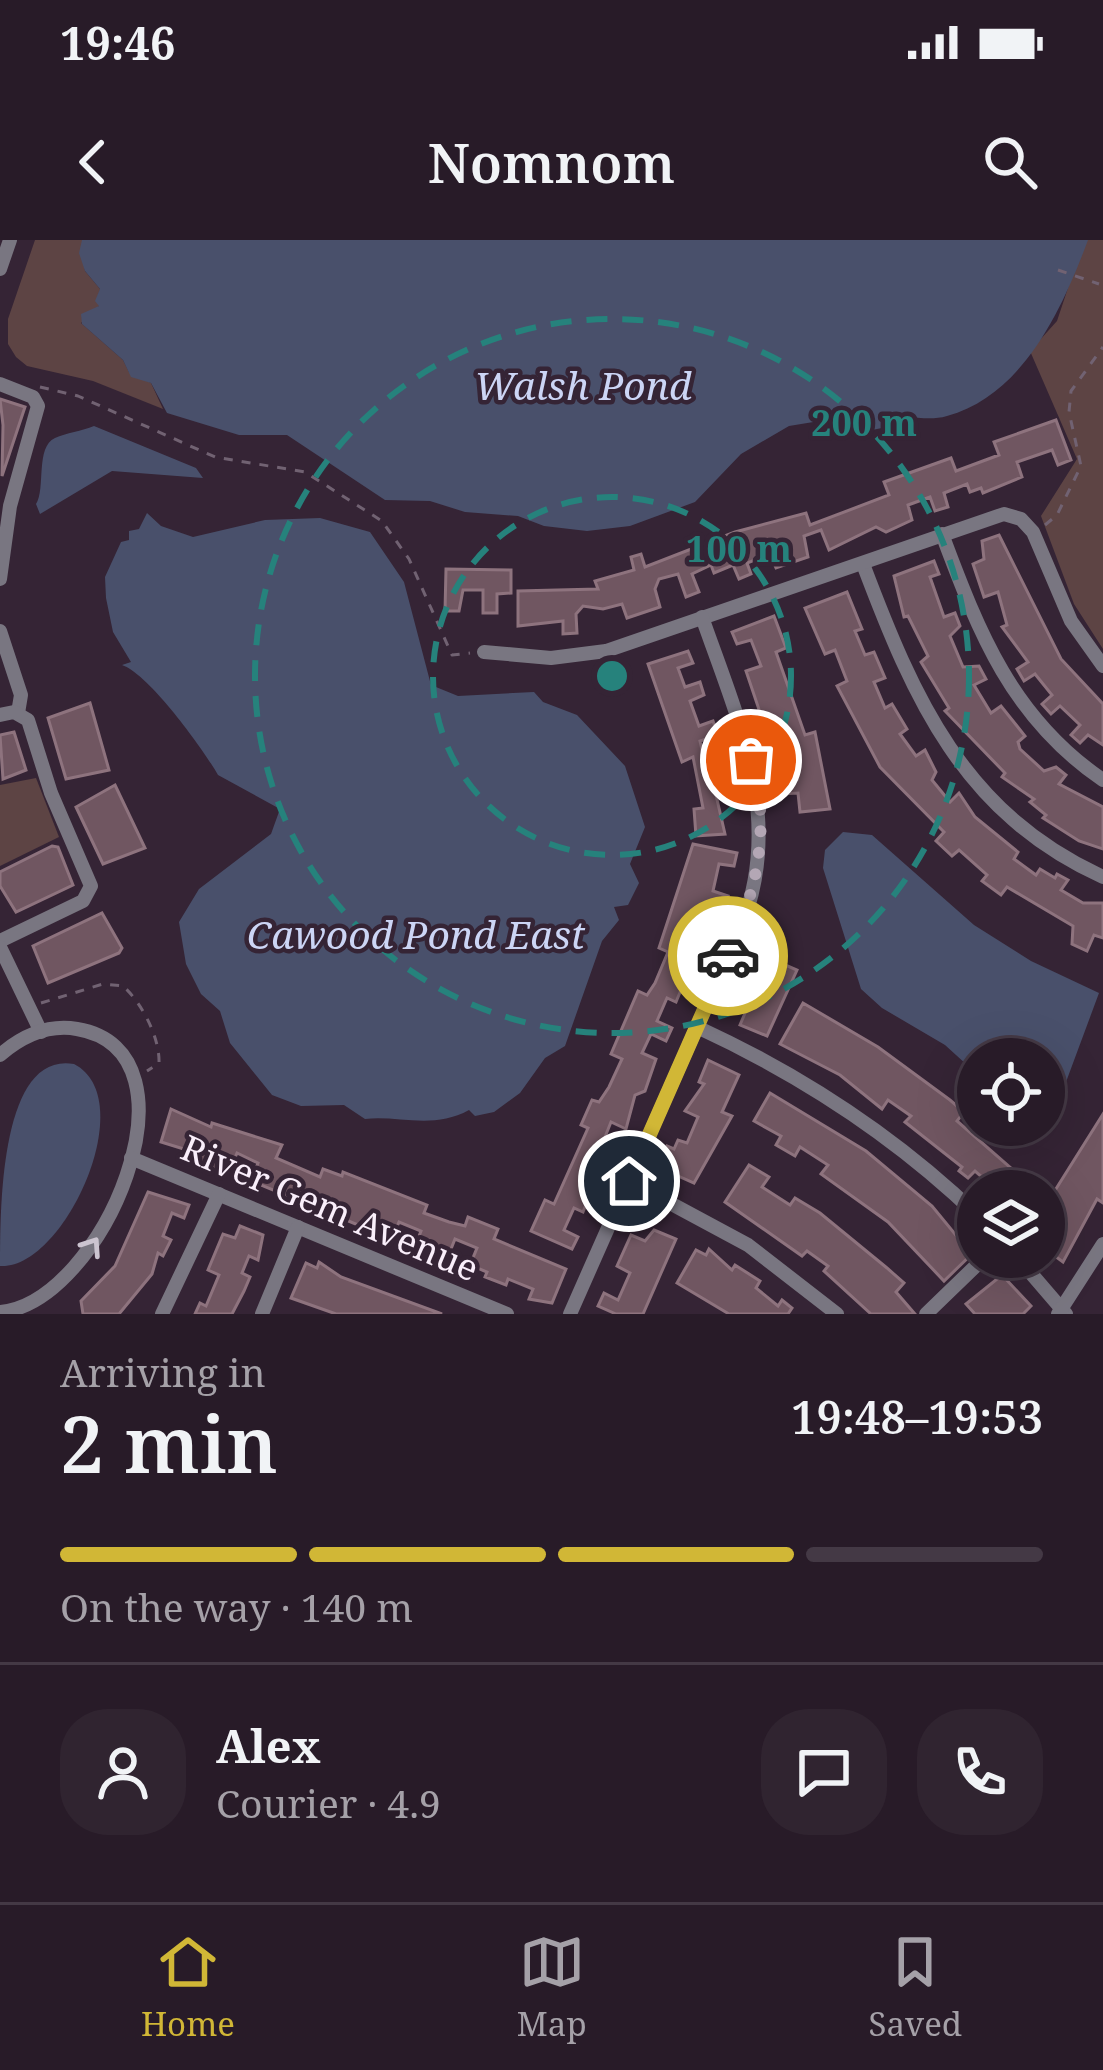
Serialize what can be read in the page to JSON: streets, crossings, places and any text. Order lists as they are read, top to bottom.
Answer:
{
  "streets": {
    "street": ["River Gem Avenue"]
  },
  "water": ["Walsh Pond", "Cawood Pond East"],
  "page": {
    "status": "19:46",
    "header": "Nomnom",
    "heading": ["2 min", "Arriving in", "19:48–19:53"],
    "panel": ["Alex", "Courier · 4.9"],
    "bar": "On the way · 140 m",
    "tabs": ["Home", "Map", "Saved"]
  },
  "rings": ["200 m", "100 m"]
}
